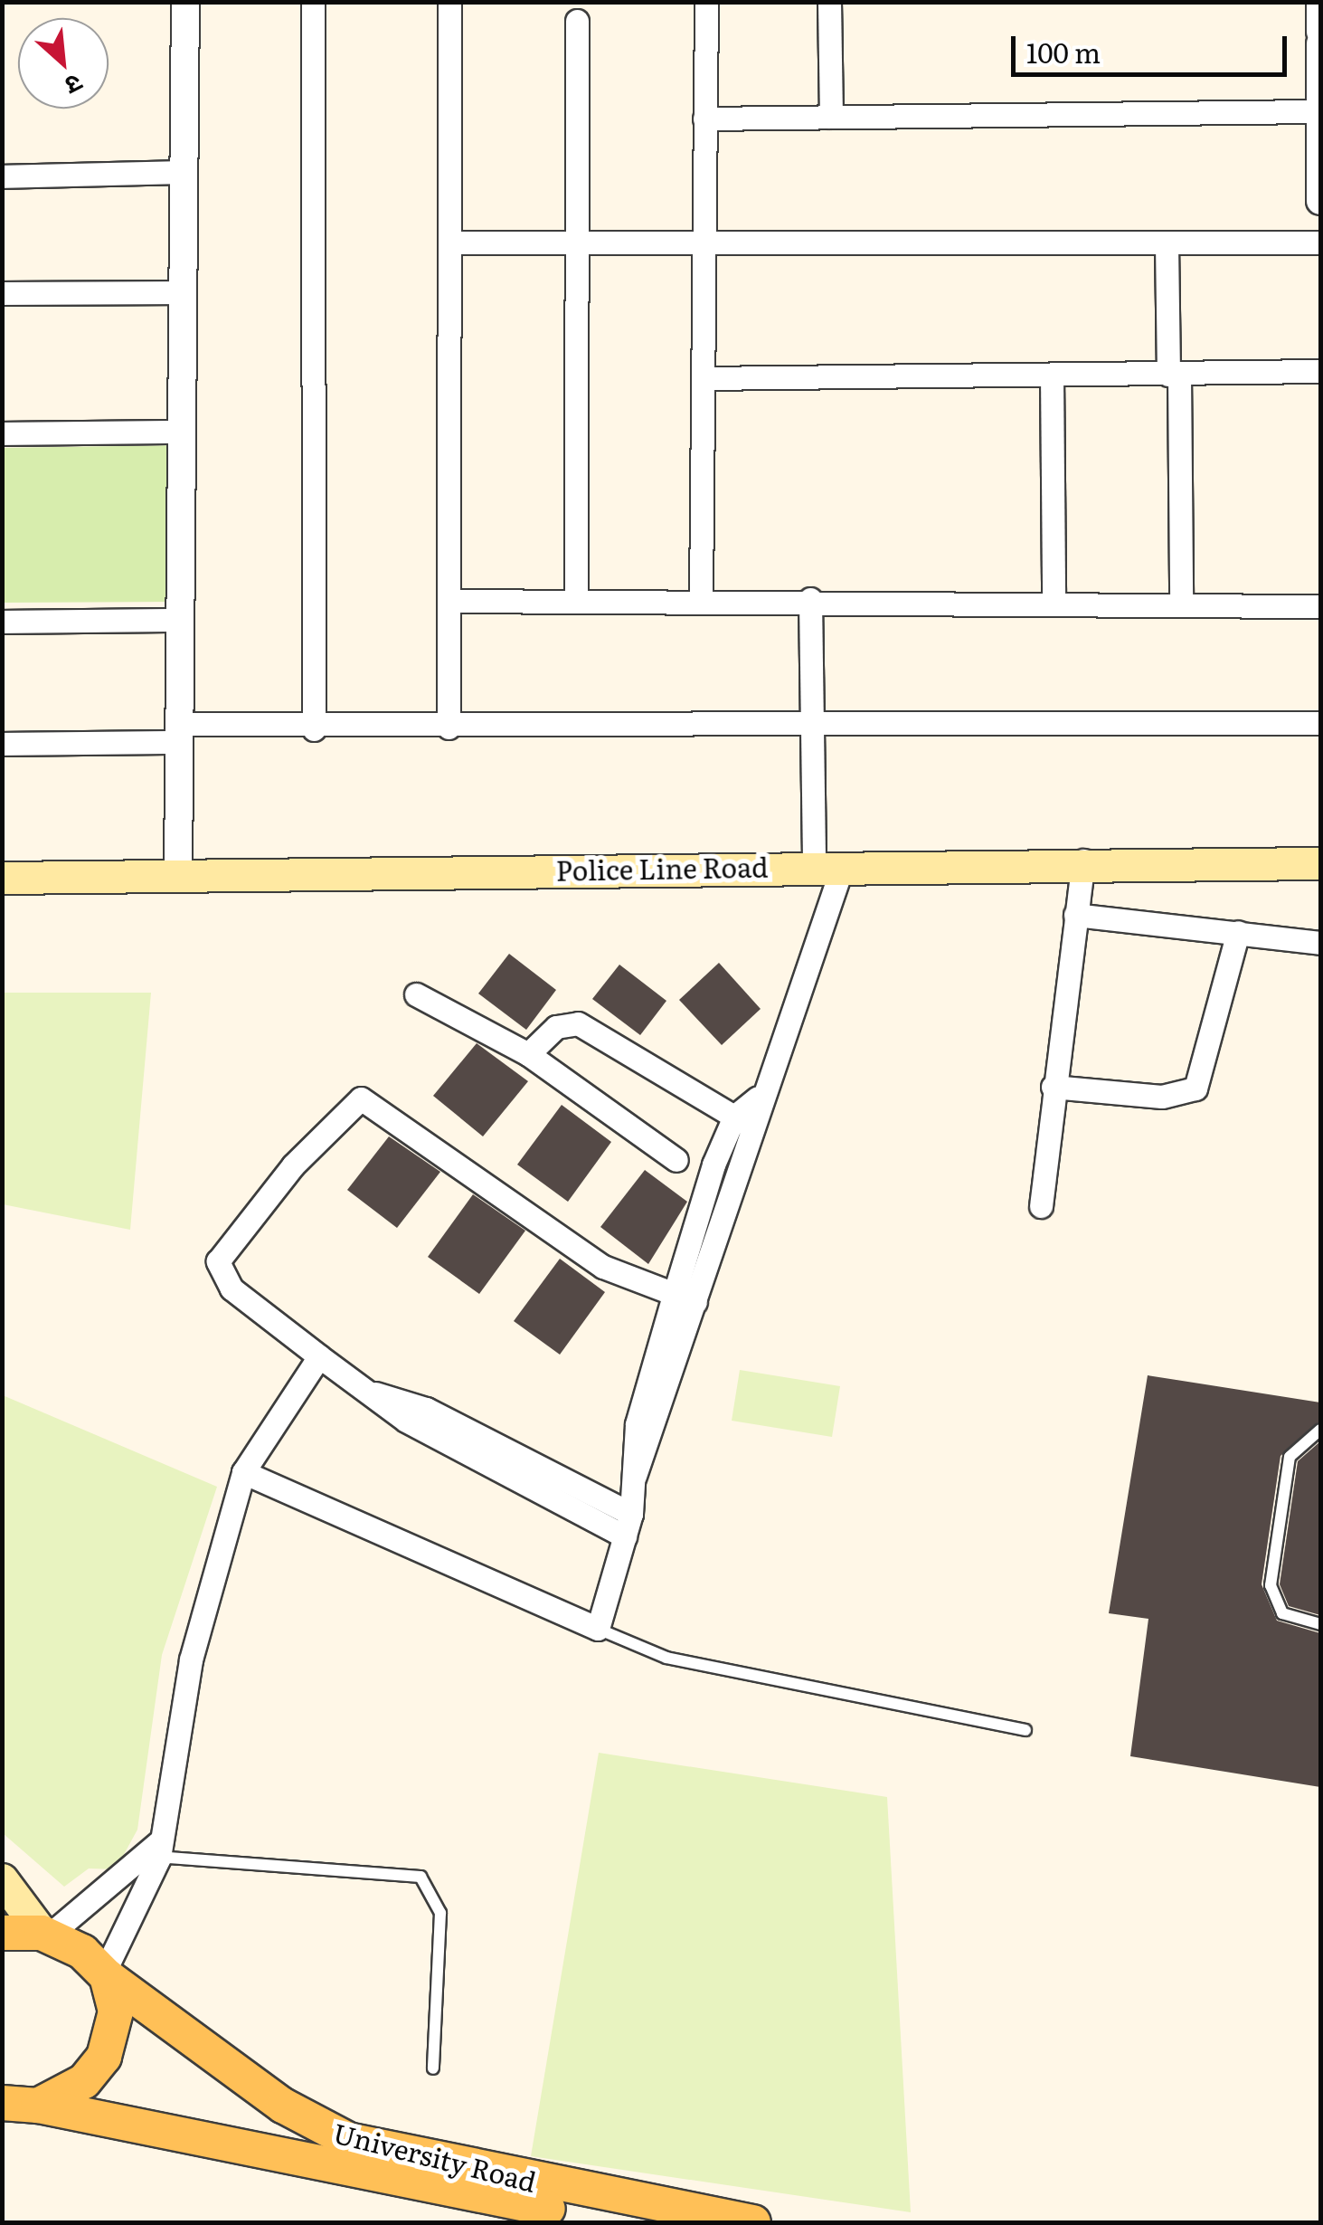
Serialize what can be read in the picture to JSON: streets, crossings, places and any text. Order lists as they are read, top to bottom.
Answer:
{
  "streets": {
    "main road": ["Police Line Road", "University Road"]
  },
  "scale_bar": "100 m",
  "north": "bottom right"
}
